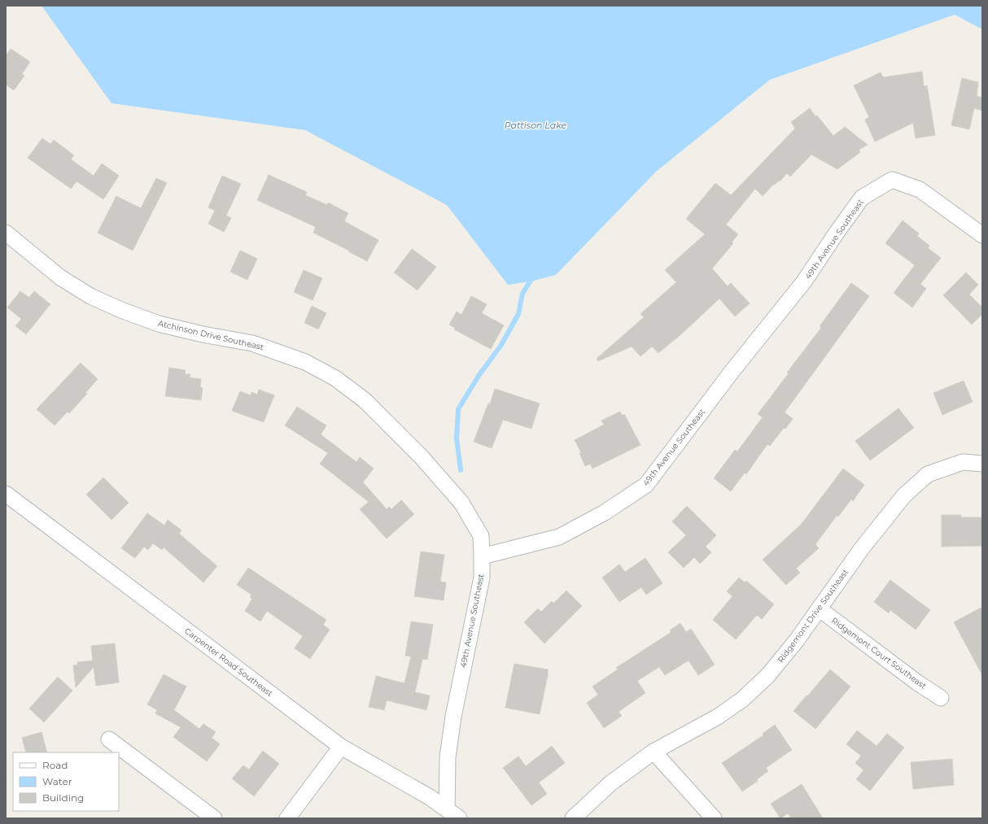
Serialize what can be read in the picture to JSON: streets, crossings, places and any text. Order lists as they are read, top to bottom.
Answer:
{
  "streets": {
    "street": [
      "49th Avenue Southeast",
      "Atchinson Drive Southeast",
      "Ridgemont Drive Southeast",
      "Ridgemont Court Southeast",
      "Carpenter Road Southeast"
    ]
  },
  "crossings": [
    ["49th Avenue Southeast", "Atchinson Drive Southeast"],
    ["49th Avenue Southeast", "Carpenter Road Southeast"],
    ["Ridgemont Drive Southeast", "Ridgemont Court Southeast"]
  ],
  "water": ["Pattison Lake"],
  "legend": ["Road", "Water", "Building"]
}
